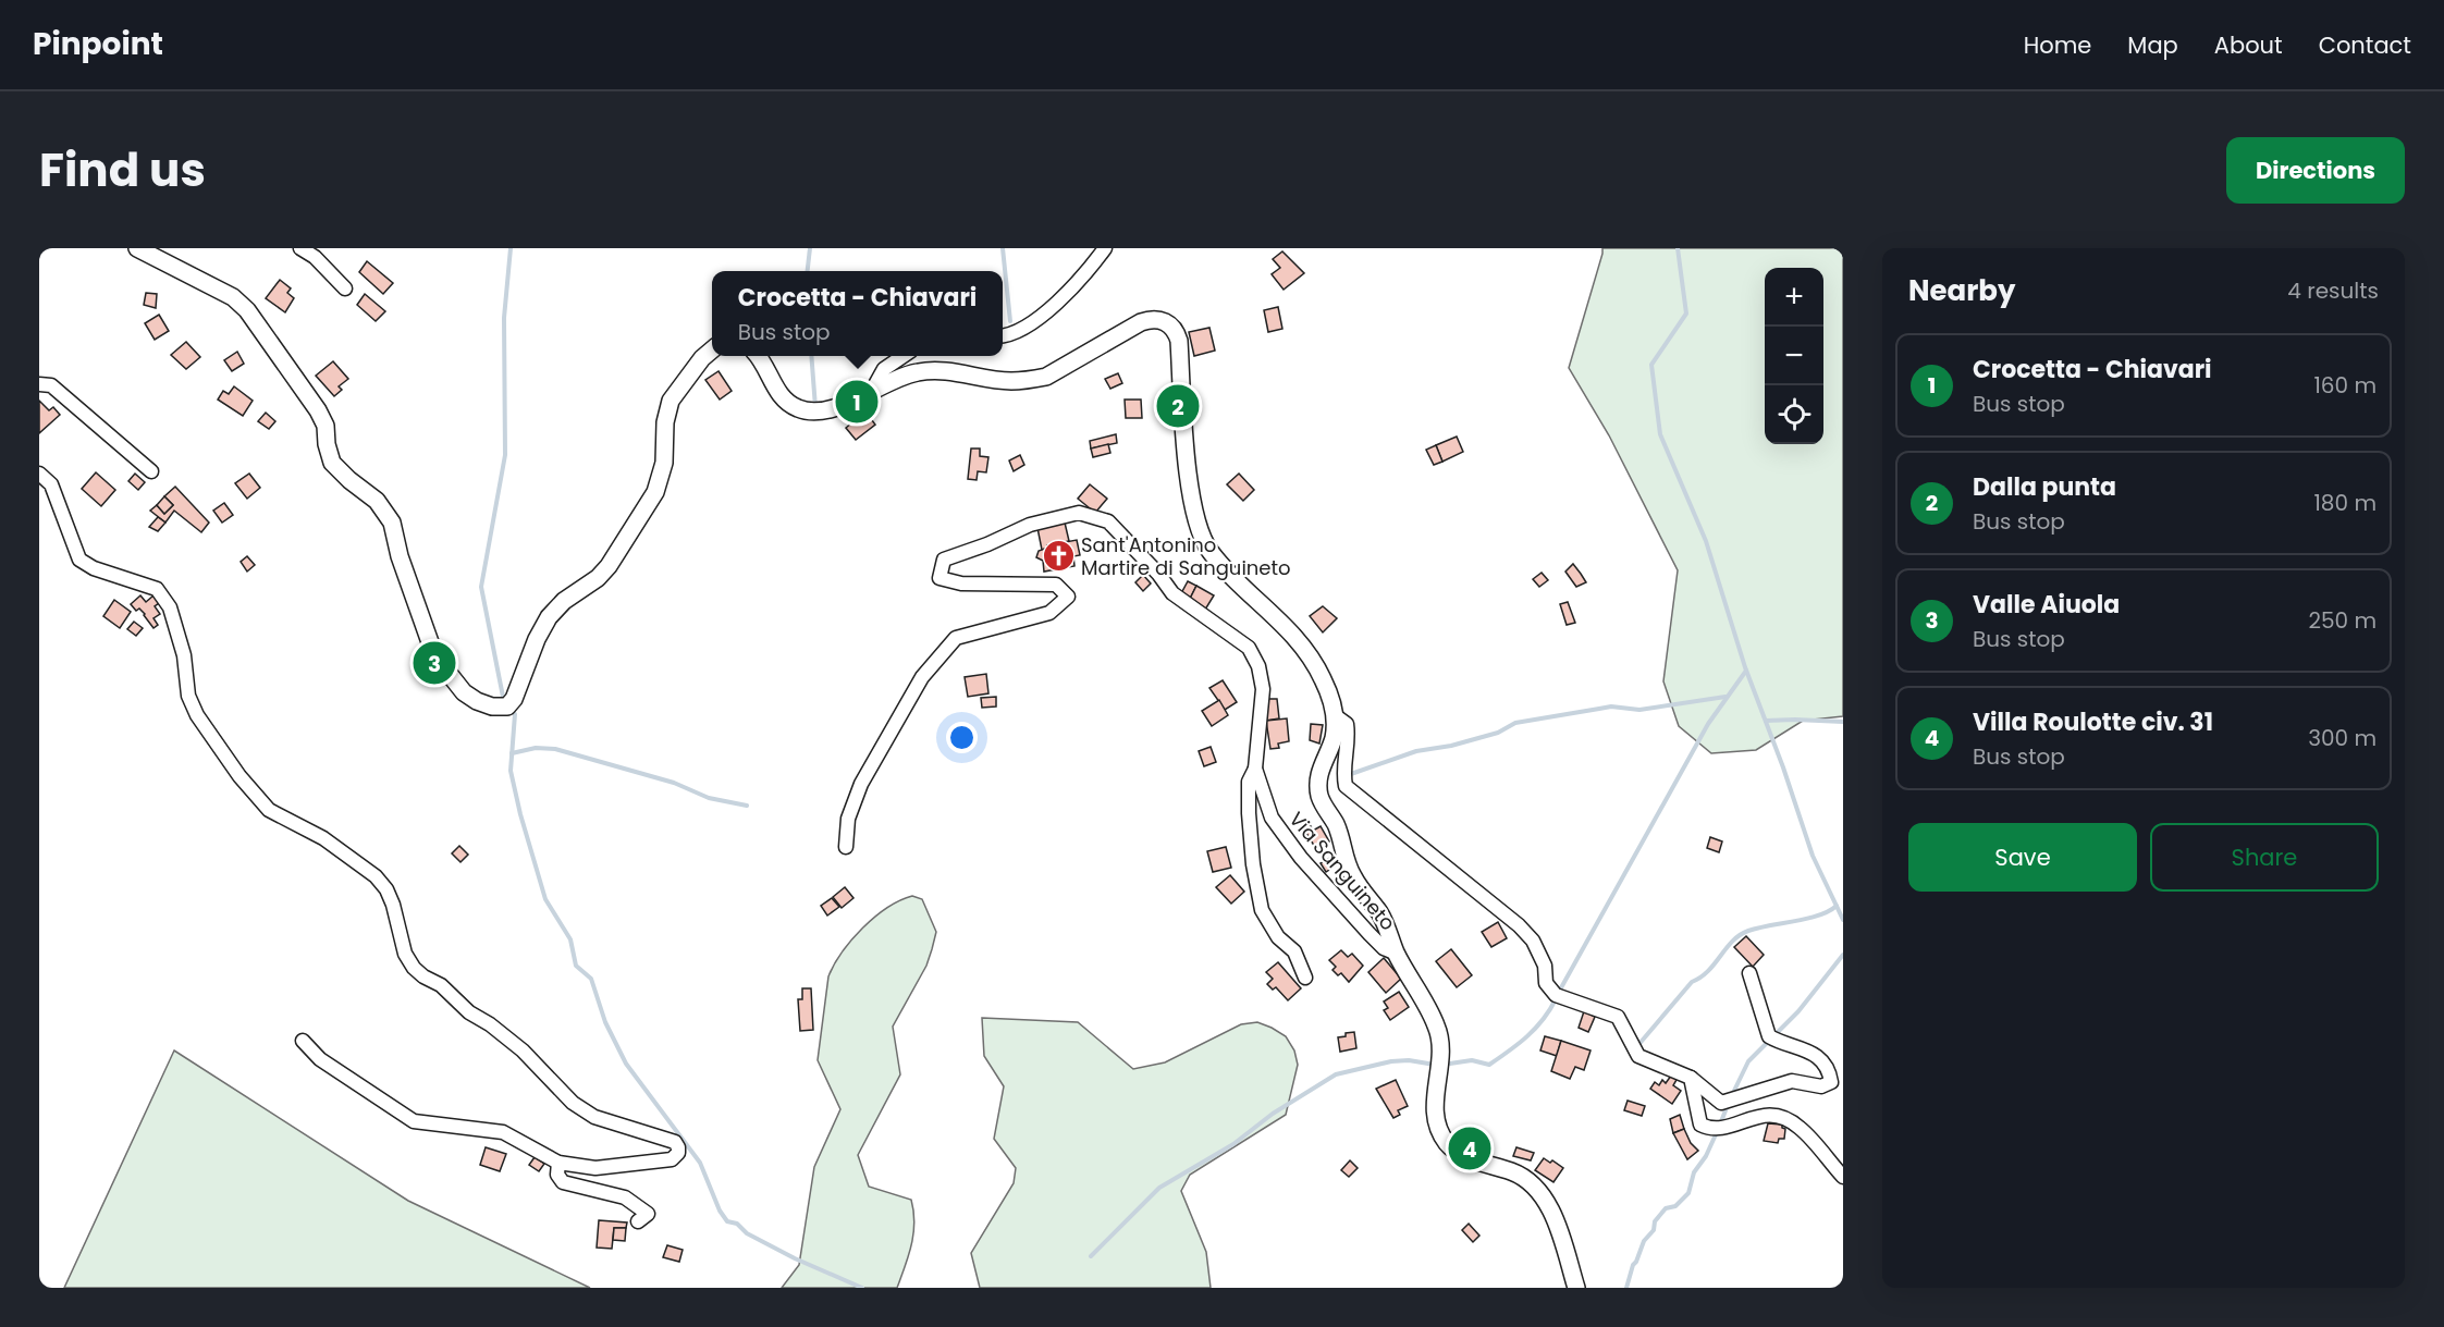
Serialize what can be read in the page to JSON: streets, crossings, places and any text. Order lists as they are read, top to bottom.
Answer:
{
  "streets": {
    "street": ["Via Sanguineto"]
  },
  "places": {
    "church": ["Sant'Antonino Martire di Sanguineto"]
  },
  "page": {
    "header": "Pinpoint",
    "nav": [
      "Home",
      "Map",
      "About",
      "Contact"
    ],
    "title": "Find us",
    "buttons": [
      "Directions",
      ["Save", "Share"]
    ],
    "heading": ["Nearby", "4 results"],
    "map_buttons": ["+", "−"],
    "popup": ["Crocetta - Chiavari", "Bus stop"],
    "list": [
      {
        "mark": "1",
        "name": "Crocetta - Chiavari",
        "note": "Bus stop",
        "value": "160 m"
      },
      {
        "mark": "2",
        "name": "Dalla punta",
        "note": "Bus stop",
        "value": "180 m"
      },
      {
        "mark": "3",
        "name": "Valle Aiuola",
        "note": "Bus stop",
        "value": "250 m"
      },
      {
        "mark": "4",
        "name": "Villa Roulotte civ. 31",
        "note": "Bus stop",
        "value": "300 m"
      }
    ],
    "pins": [
      "1",
      "2",
      "3",
      "4"
    ]
  }
}
